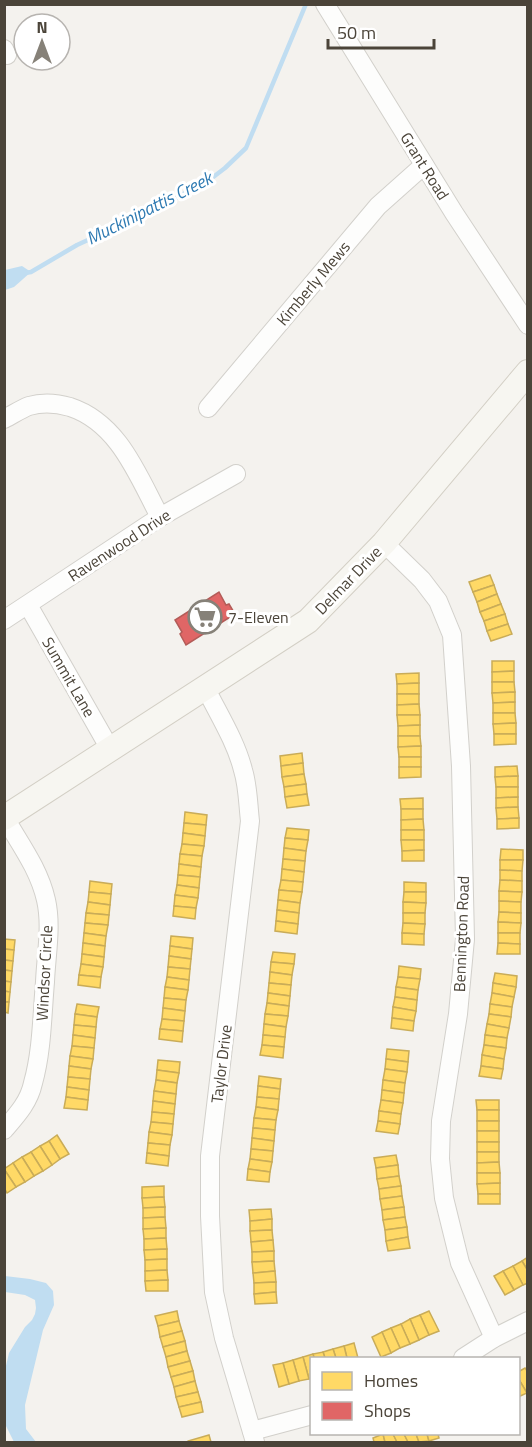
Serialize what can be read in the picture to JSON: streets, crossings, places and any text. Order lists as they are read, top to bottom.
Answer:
{
  "streets": {
    "street": [
      "Grant Road",
      "Kimberly Mews",
      "Ravenwood Drive",
      "Delmar Drive",
      "Summit Lane",
      "Bennington Road",
      "Windsor Circle",
      "Taylor Drive"
    ]
  },
  "crossings": [
    ["Grant Road", "Kimberly Mews"],
    ["Ravenwood Drive", "Summit Lane"],
    ["Delmar Drive", "Summit Lane"],
    ["Delmar Drive", "Bennington Road"],
    ["Delmar Drive", "Windsor Circle"],
    ["Delmar Drive", "Taylor Drive"]
  ],
  "water": ["Muckinipattis Creek"],
  "places": {
    "supermarket": ["7-Eleven"]
  },
  "legend": ["Homes", "Shops"],
  "scale_bar": "50 m",
  "north": "top"
}
